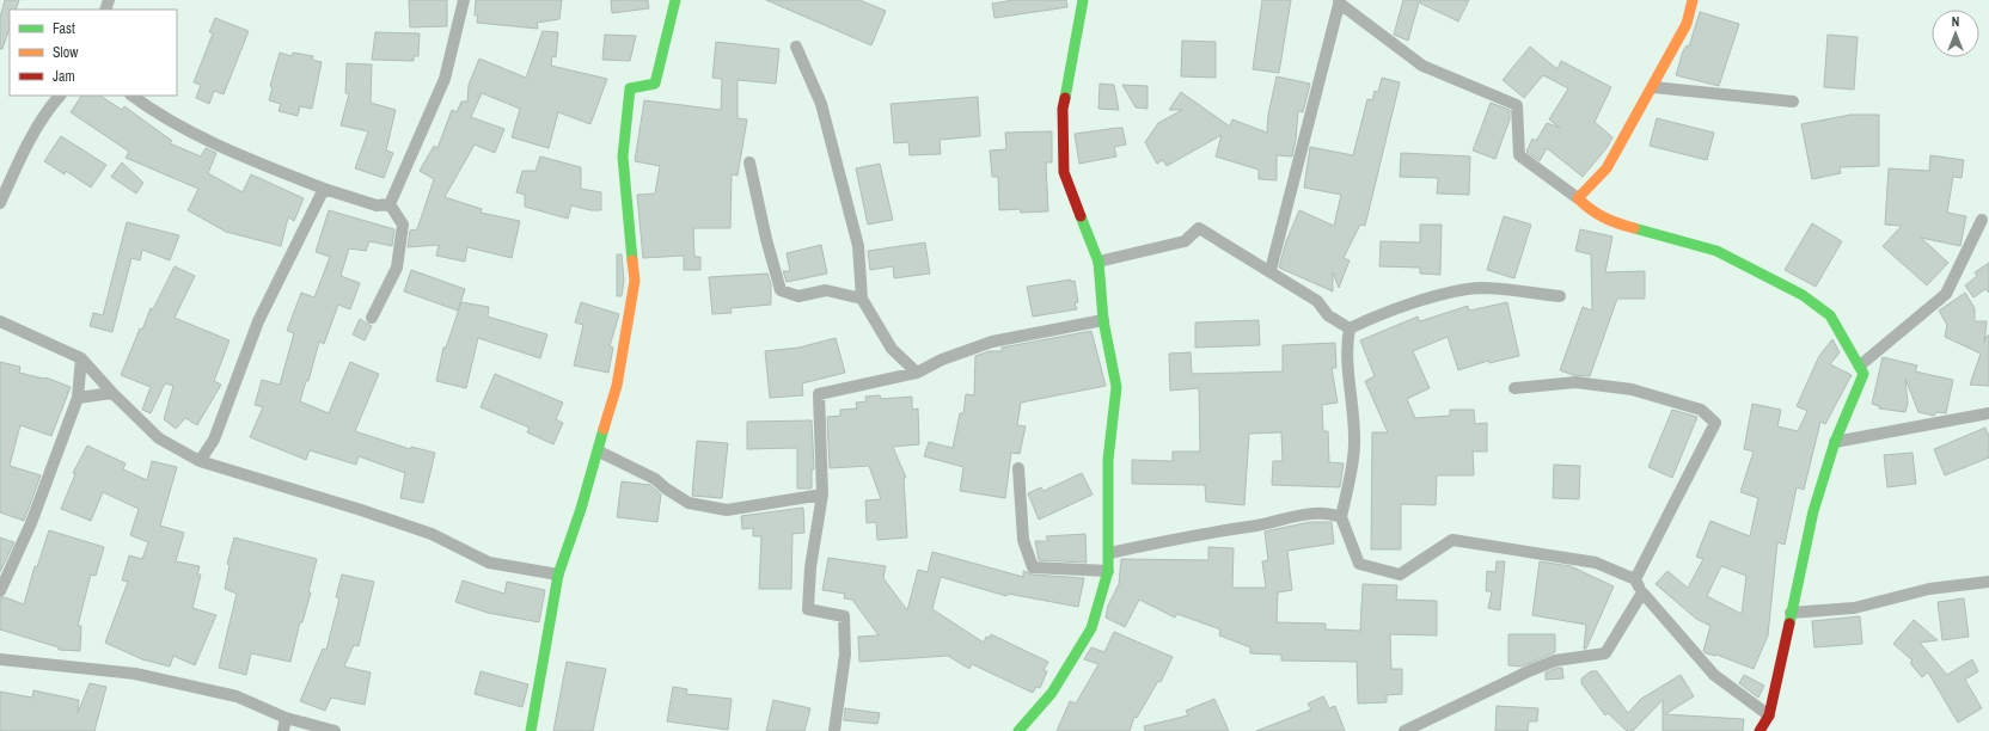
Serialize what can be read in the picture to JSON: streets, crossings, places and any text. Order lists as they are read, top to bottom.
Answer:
{
  "legend": ["Fast", "Slow", "Jam"],
  "north": "top"
}
